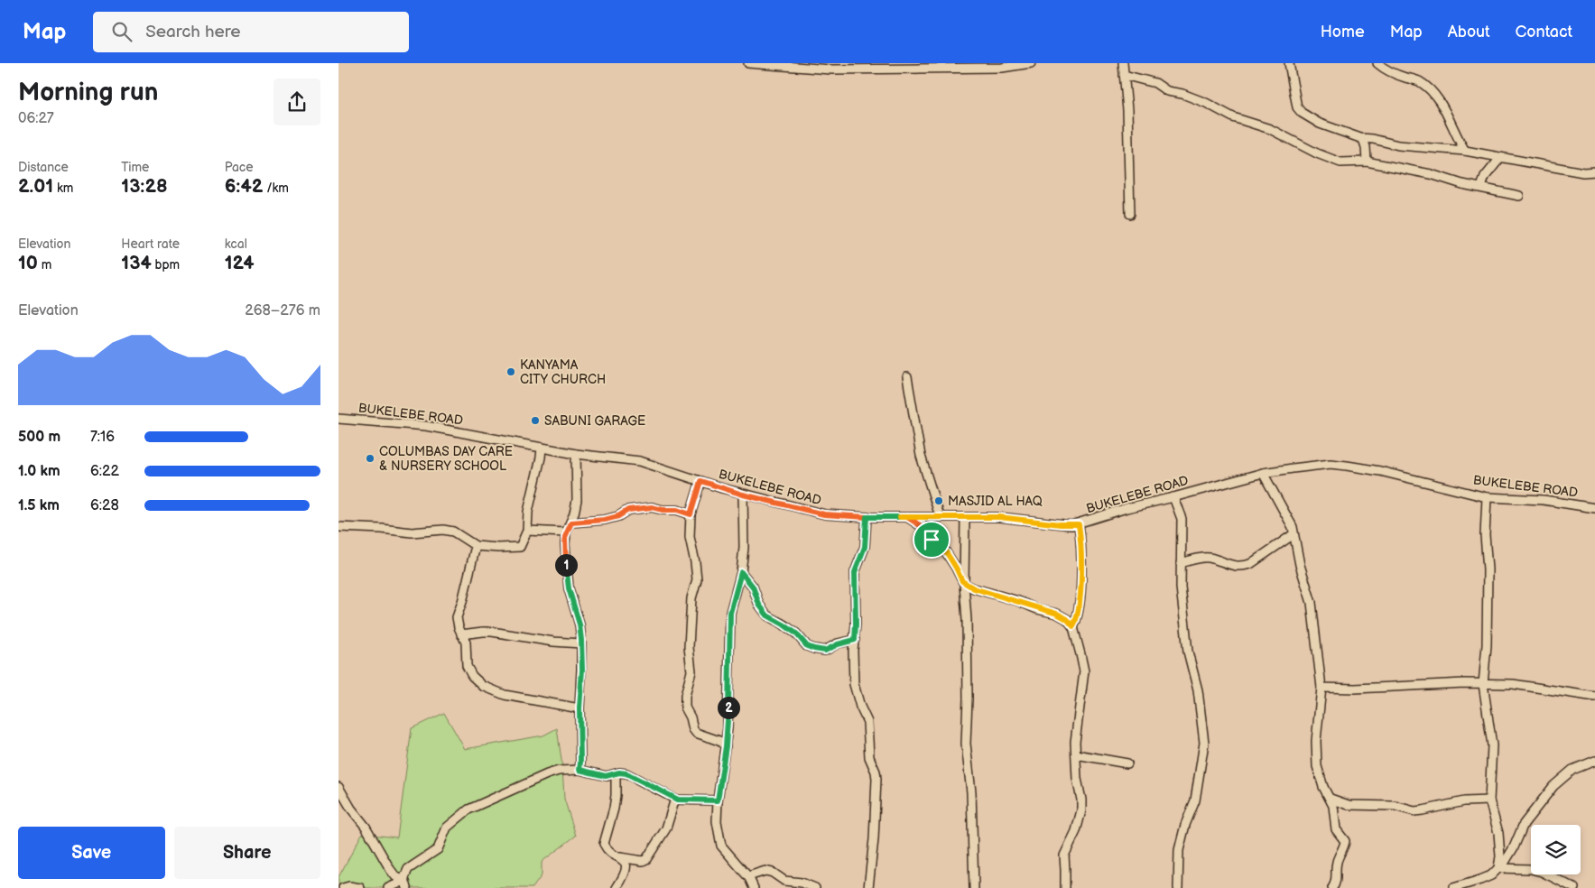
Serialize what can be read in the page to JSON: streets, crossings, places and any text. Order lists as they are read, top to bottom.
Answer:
{
  "streets": {
    "street": ["BUKELEBE ROAD"]
  },
  "places": [
    "KANYAMA CITY CHURCH",
    "SABUNI GARAGE",
    "COLUMBAS DAY CARE & NURSERY SCHOOL",
    "MASJID AL HAQ"
  ],
  "page": {
    "header": "Map",
    "search": "Search here",
    "nav": [
      "Home",
      "Map",
      "About",
      "Contact"
    ],
    "heading": ["Morning run", "06:27"],
    "stats": [
      ["Distance", "2.01 km"],
      ["Time", "13:28"],
      ["Pace", "6:42 /km"],
      ["Elevation", "10 m"],
      ["Heart rate", "134 bpm"],
      ["kcal", "124"]
    ],
    "chart": ["Elevation", "268–276 m"],
    "list": [
      {
        "name": "500 m",
        "note": "7:16"
      },
      {
        "name": "1.0 km",
        "note": "6:22"
      },
      {
        "name": "1.5 km",
        "note": "6:28"
      }
    ],
    "pins": ["1", "2"],
    "buttons": ["Save", "Share"]
  }
}
